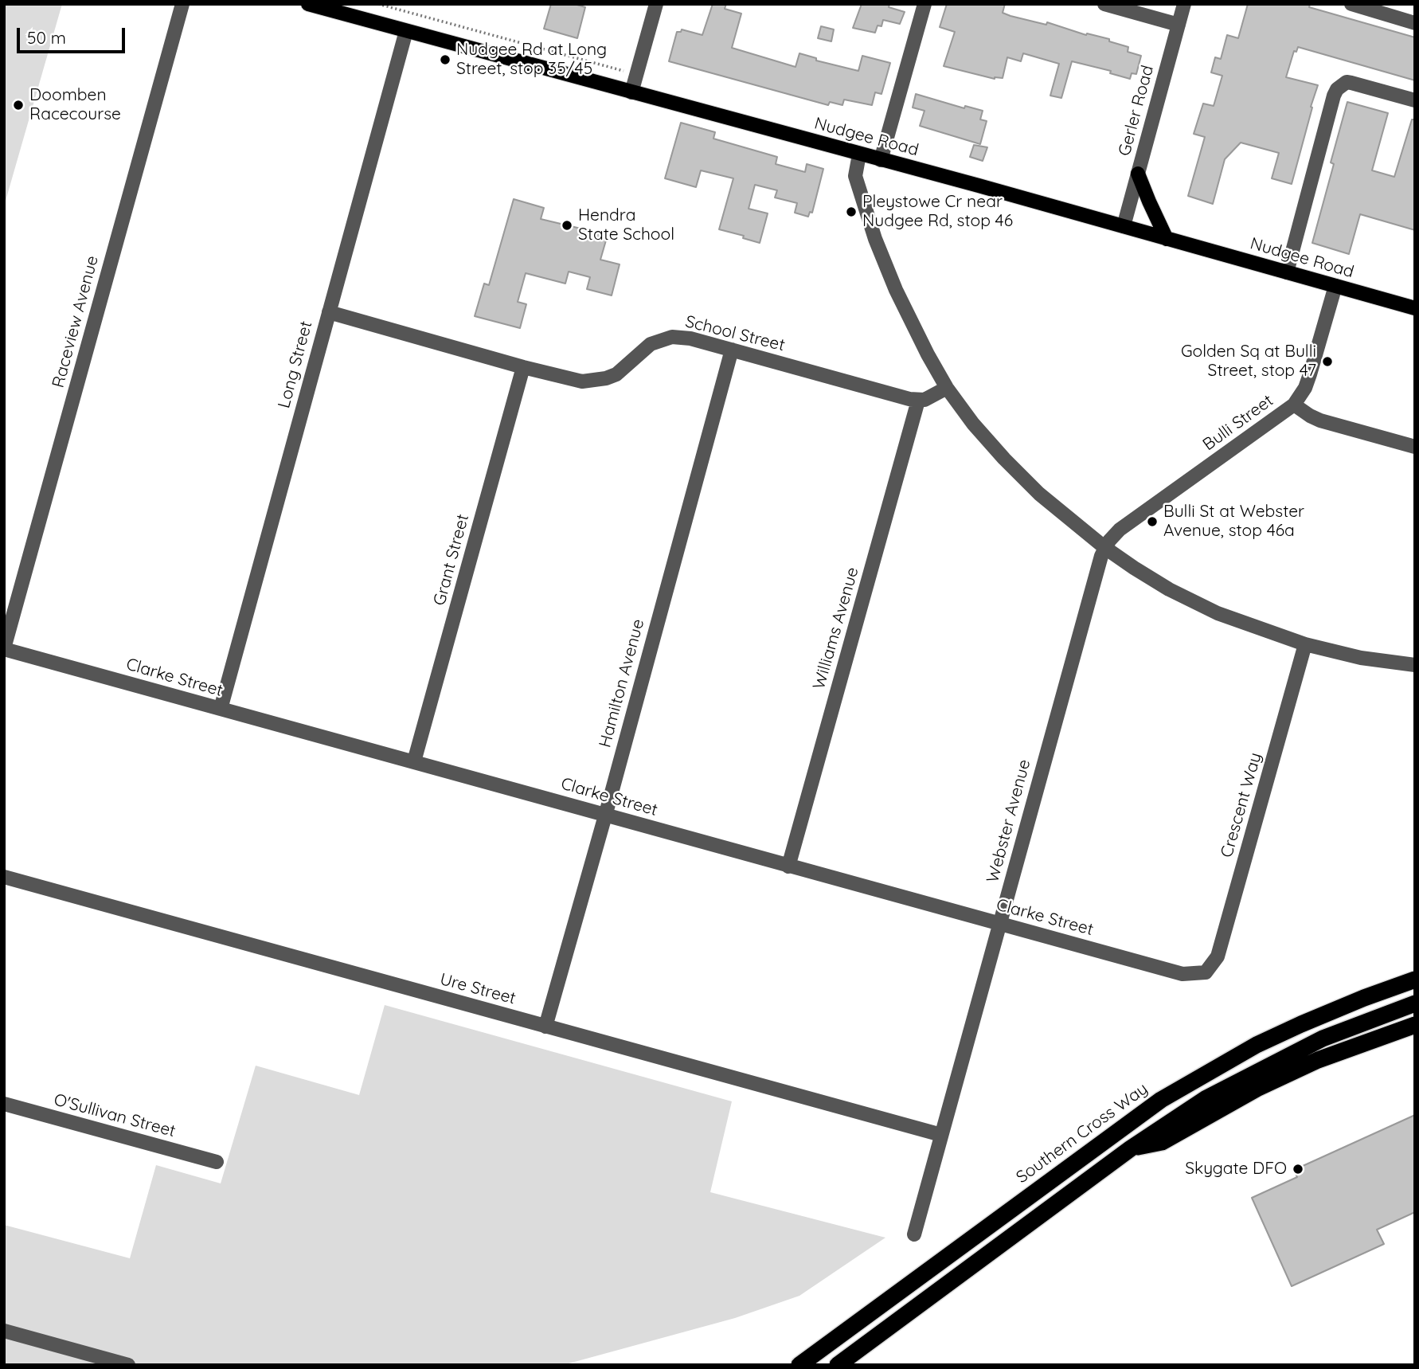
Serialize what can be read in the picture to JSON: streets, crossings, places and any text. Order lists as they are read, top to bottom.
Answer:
{
  "streets": {
    "highway": ["Southern Cross Way"],
    "main road": ["Nudgee Road"],
    "street": [
      "Gerler Road",
      "Raceview Avenue",
      "School Street",
      "Long Street",
      "Bulli Street",
      "Grant Street",
      "Williams Avenue",
      "Clarke Street",
      "Hamilton Avenue",
      "Crescent Way",
      "Webster Avenue",
      "Ure Street",
      "O'Sullivan Street"
    ]
  },
  "crossings": [
    ["Gerler Road", "Nudgee Road"],
    ["Nudgee Road", "Long Street"],
    ["Nudgee Road", "Bulli Street"],
    ["Raceview Avenue", "Clarke Street"],
    ["School Street", "Long Street"],
    ["School Street", "Grant Street"],
    ["School Street", "Williams Avenue"],
    ["School Street", "Hamilton Avenue"],
    ["Long Street", "Clarke Street"],
    ["Bulli Street", "Webster Avenue"],
    ["Grant Street", "Clarke Street"],
    ["Williams Avenue", "Clarke Street"],
    ["Clarke Street", "Hamilton Avenue"],
    ["Clarke Street", "Crescent Way"],
    ["Clarke Street", "Webster Avenue"],
    ["Hamilton Avenue", "Ure Street"],
    ["Webster Avenue", "Ure Street"]
  ],
  "places": [
    "Nudgee Rd at Long Street, stop 35/45",
    "Doomben Racecourse",
    "Pleystowe Cr near Nudgee Rd, stop 46",
    "Hendra State School",
    "Golden Sq at Bulli Street, stop 47",
    "Bulli St at Webster Avenue, stop 46a",
    "Skygate DFO"
  ],
  "scale_bar": "50 m"
}
